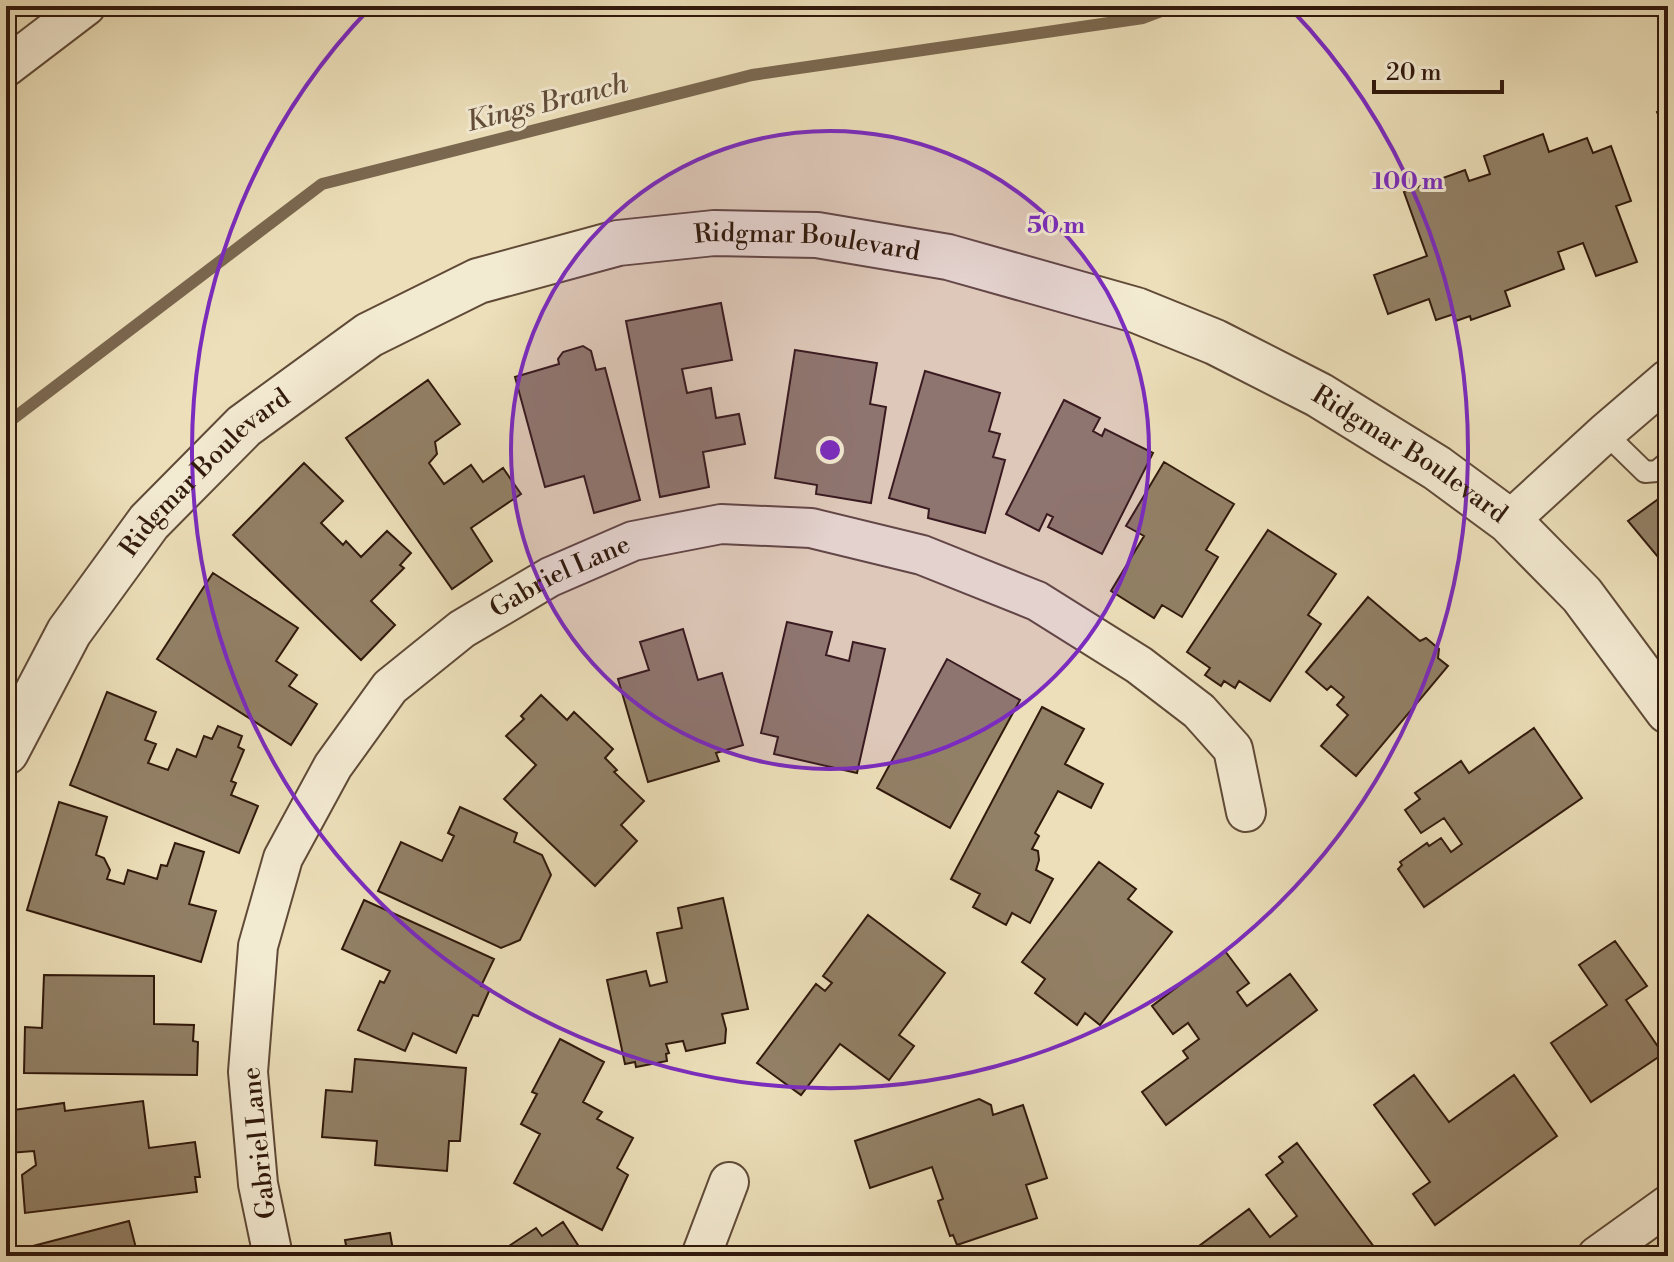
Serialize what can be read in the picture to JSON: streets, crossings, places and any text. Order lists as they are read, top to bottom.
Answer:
{
  "streets": {
    "street": ["Ridgmar Boulevard", "Gabriel Lane"]
  },
  "water": ["Kings Branch"],
  "scale_bar": "20 m",
  "rings": ["100 m", "50 m"]
}
